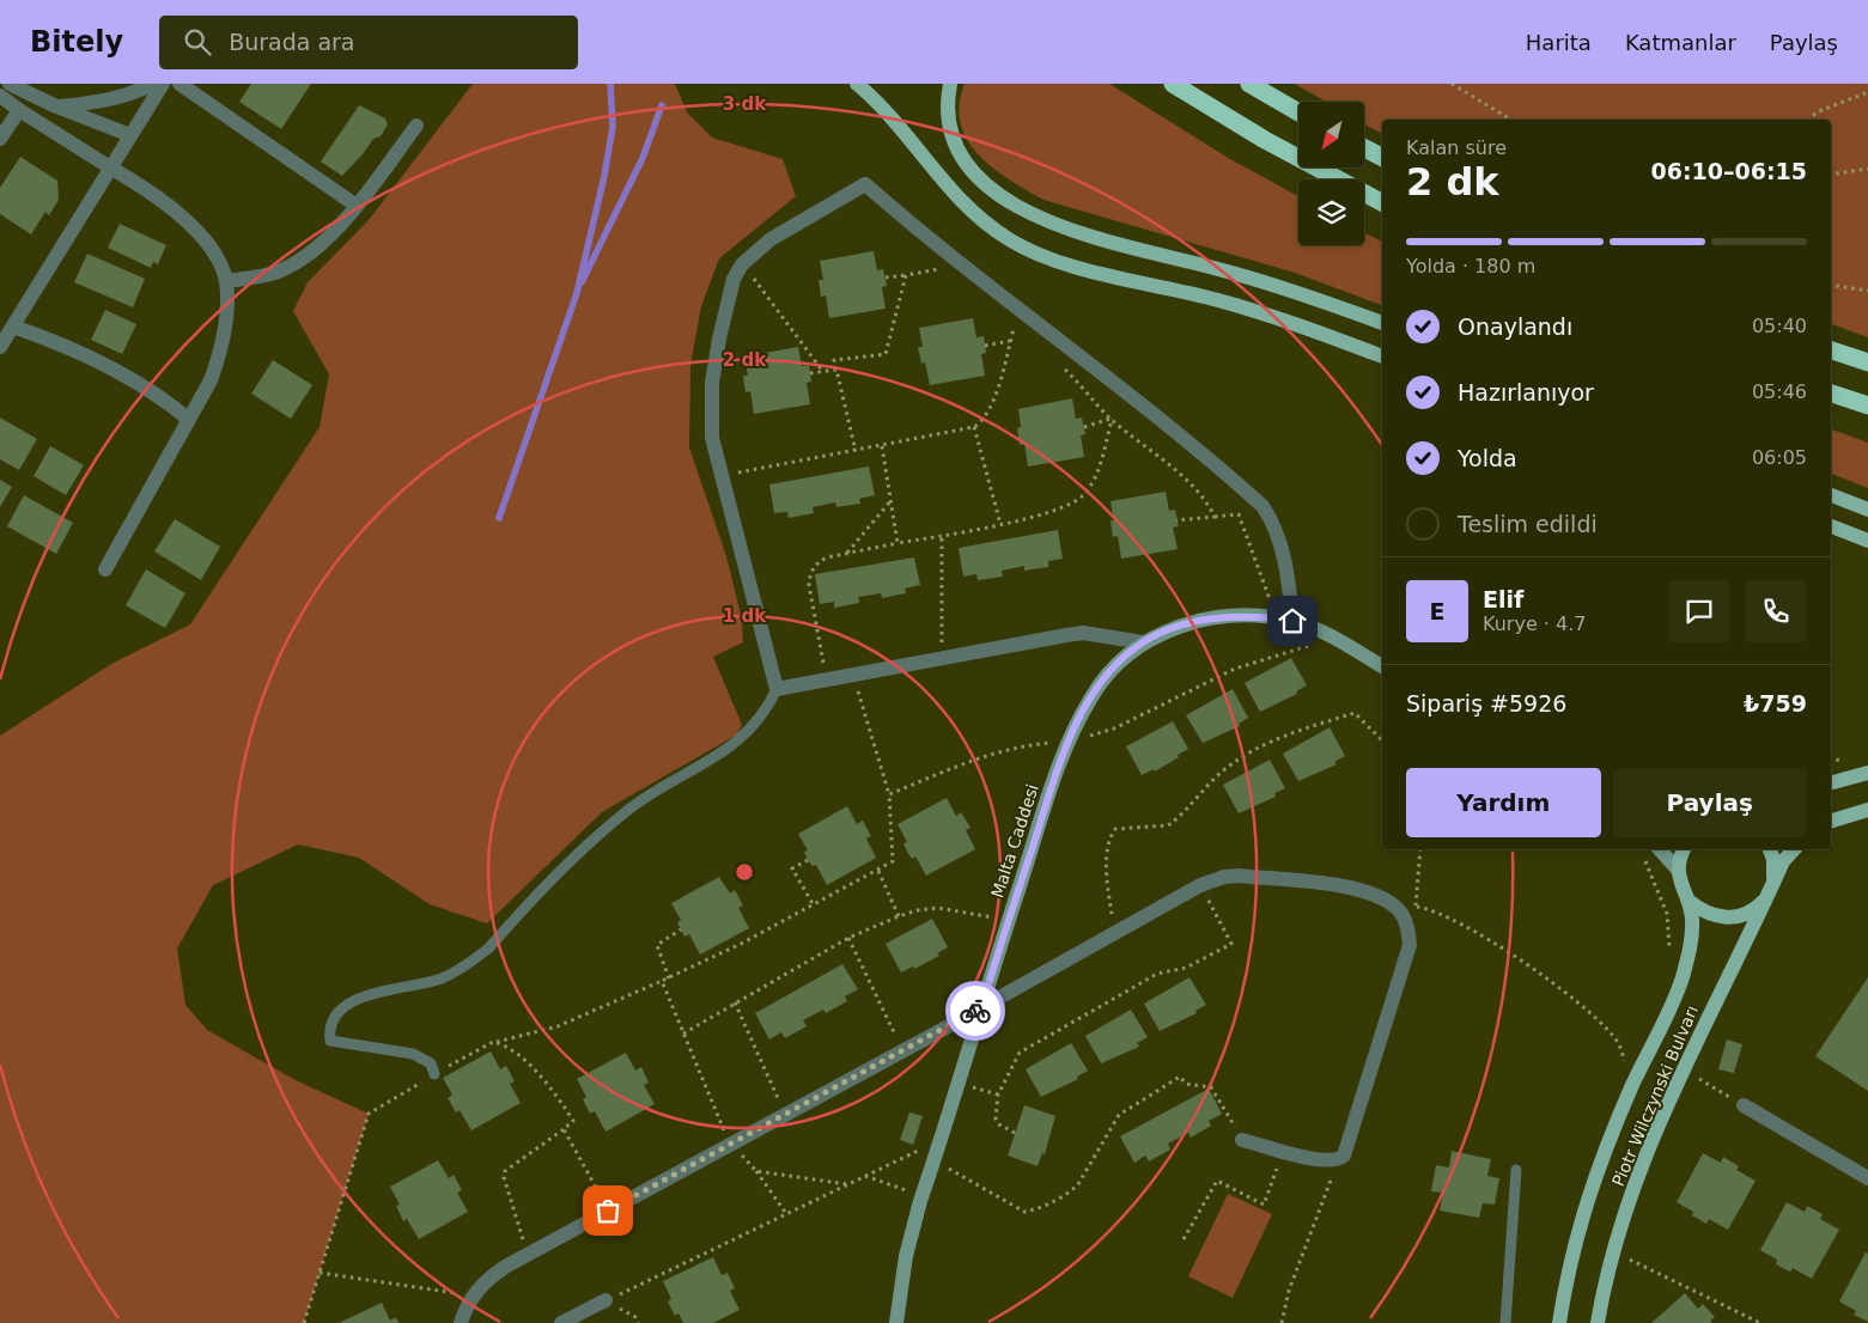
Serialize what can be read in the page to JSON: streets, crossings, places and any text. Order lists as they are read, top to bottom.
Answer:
{
  "streets": {
    "main road": ["Malta Caddesi", "Piotr Wilczynski Bulvarı"]
  },
  "north": "bottom left",
  "page": {
    "header": "Bitely",
    "search": "Burada ara",
    "nav": ["Harita", "Katmanlar", "Paylaş"],
    "heading": ["2 dk", "Kalan süre", "06:10–06:15"],
    "panel": [
      "Elif",
      "Kurye · 4.7",
      "Sipariş #5926",
      "₺759"
    ],
    "bar": "Yolda · 180 m",
    "list": [
      ["Onaylandı", "05:40"],
      ["Hazırlanıyor", "05:46"],
      ["Yolda", "06:05"],
      "Teslim edildi"
    ],
    "round": "E",
    "buttons": ["Yardım", "Paylaş"]
  },
  "rings": ["3 dk", "2 dk", "1 dk"]
}
